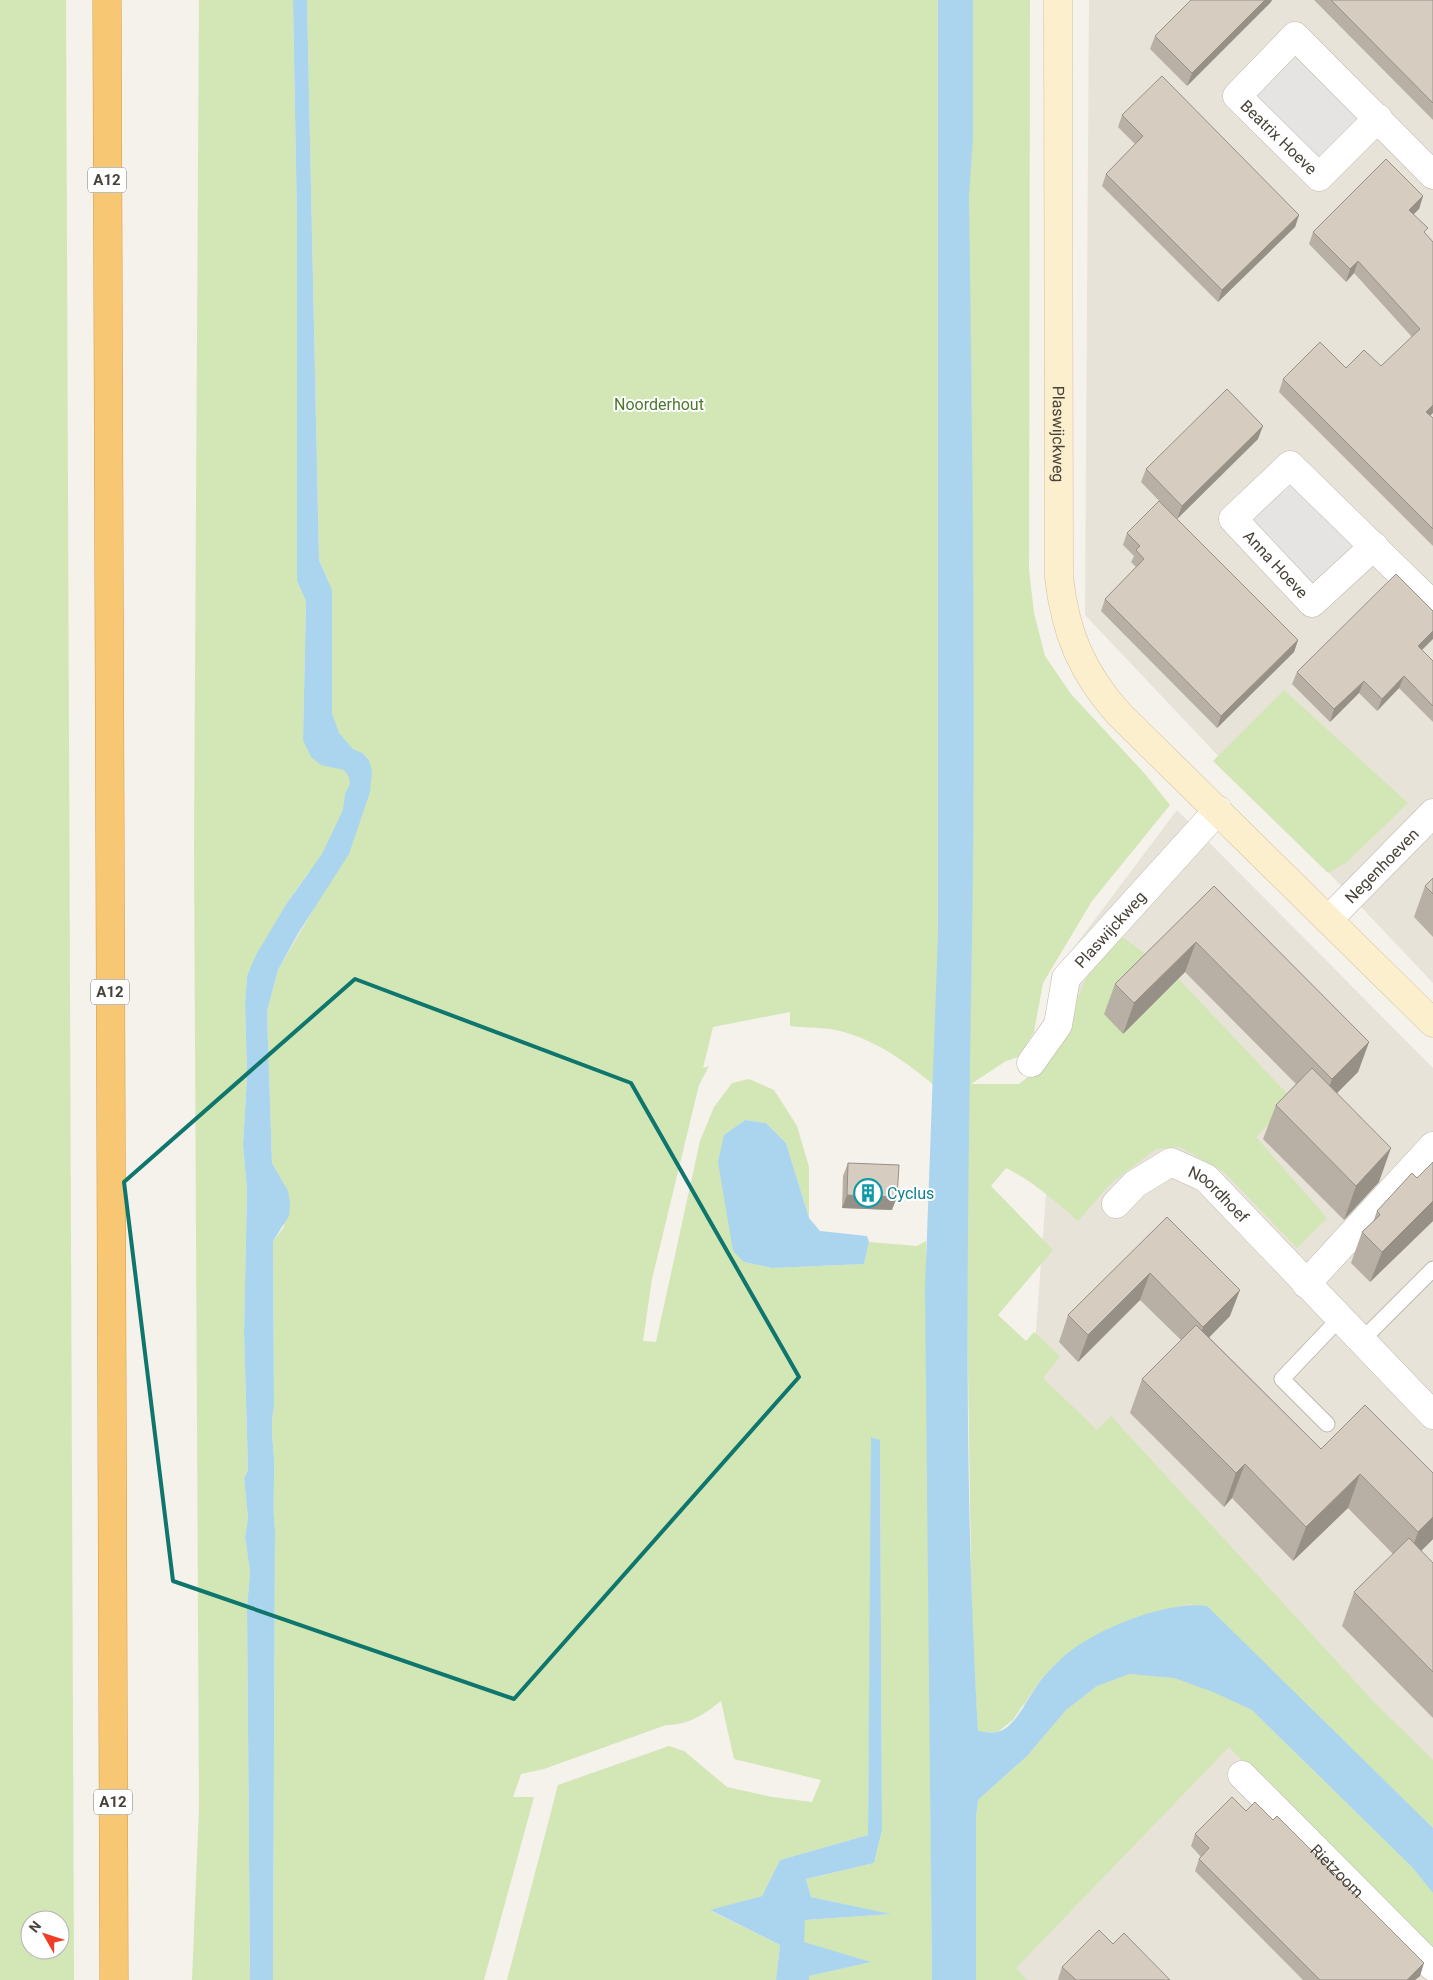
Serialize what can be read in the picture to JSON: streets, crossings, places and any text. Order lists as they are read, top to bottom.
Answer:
{
  "streets": {
    "highway": ["A12"],
    "street": [
      "Beatrix Hoeve",
      "Plaswijckweg",
      "Anna Hoeve",
      "Negenhoeven",
      "Noordhoef",
      "Rietzoom"
    ]
  },
  "crossings": [
    ["Plaswijckweg", "Negenhoeven"]
  ],
  "parks": ["Noorderhout"],
  "places": {
    "building": ["Cyclus"]
  },
  "north": "top left"
}
